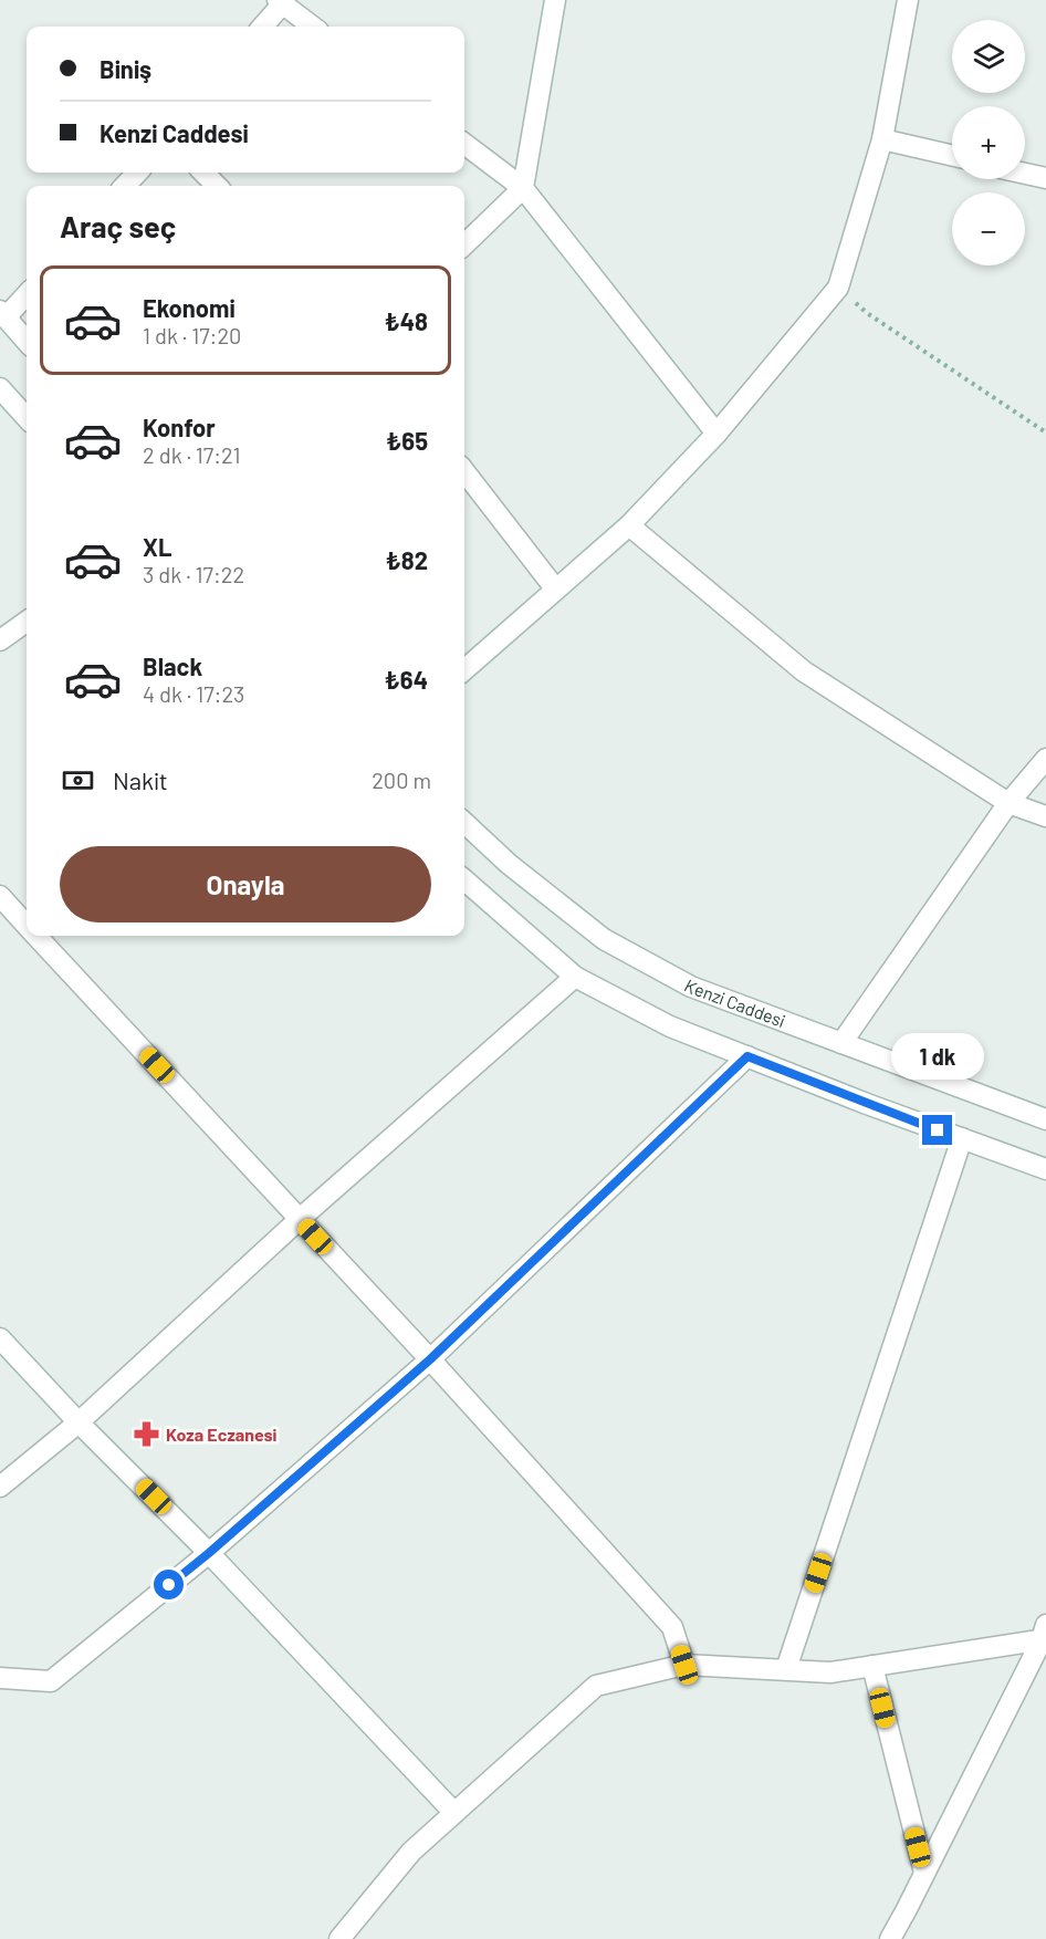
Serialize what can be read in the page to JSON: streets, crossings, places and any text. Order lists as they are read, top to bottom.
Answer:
{
  "streets": {
    "street": ["Kenzi Caddesi"]
  },
  "places": {
    "pharmacy": ["Koza Eczanesi"]
  },
  "page": {
    "map_buttons": ["+", "−"],
    "banner": ["Biniş", "Kenzi Caddesi"],
    "heading": "Araç seç",
    "list": [
      {
        "name": "Ekonomi",
        "note": "1 dk · 17:20",
        "value": "₺48"
      },
      {
        "name": "Konfor",
        "note": "2 dk · 17:21",
        "value": "₺65"
      },
      {
        "name": "XL",
        "note": "3 dk · 17:22",
        "value": "₺82"
      },
      {
        "name": "Black",
        "note": "4 dk · 17:23",
        "value": "₺64"
      }
    ],
    "pay": ["Nakit", "200 m"],
    "buttons": "Onayla",
    "bubble": "1 dk"
  }
}
